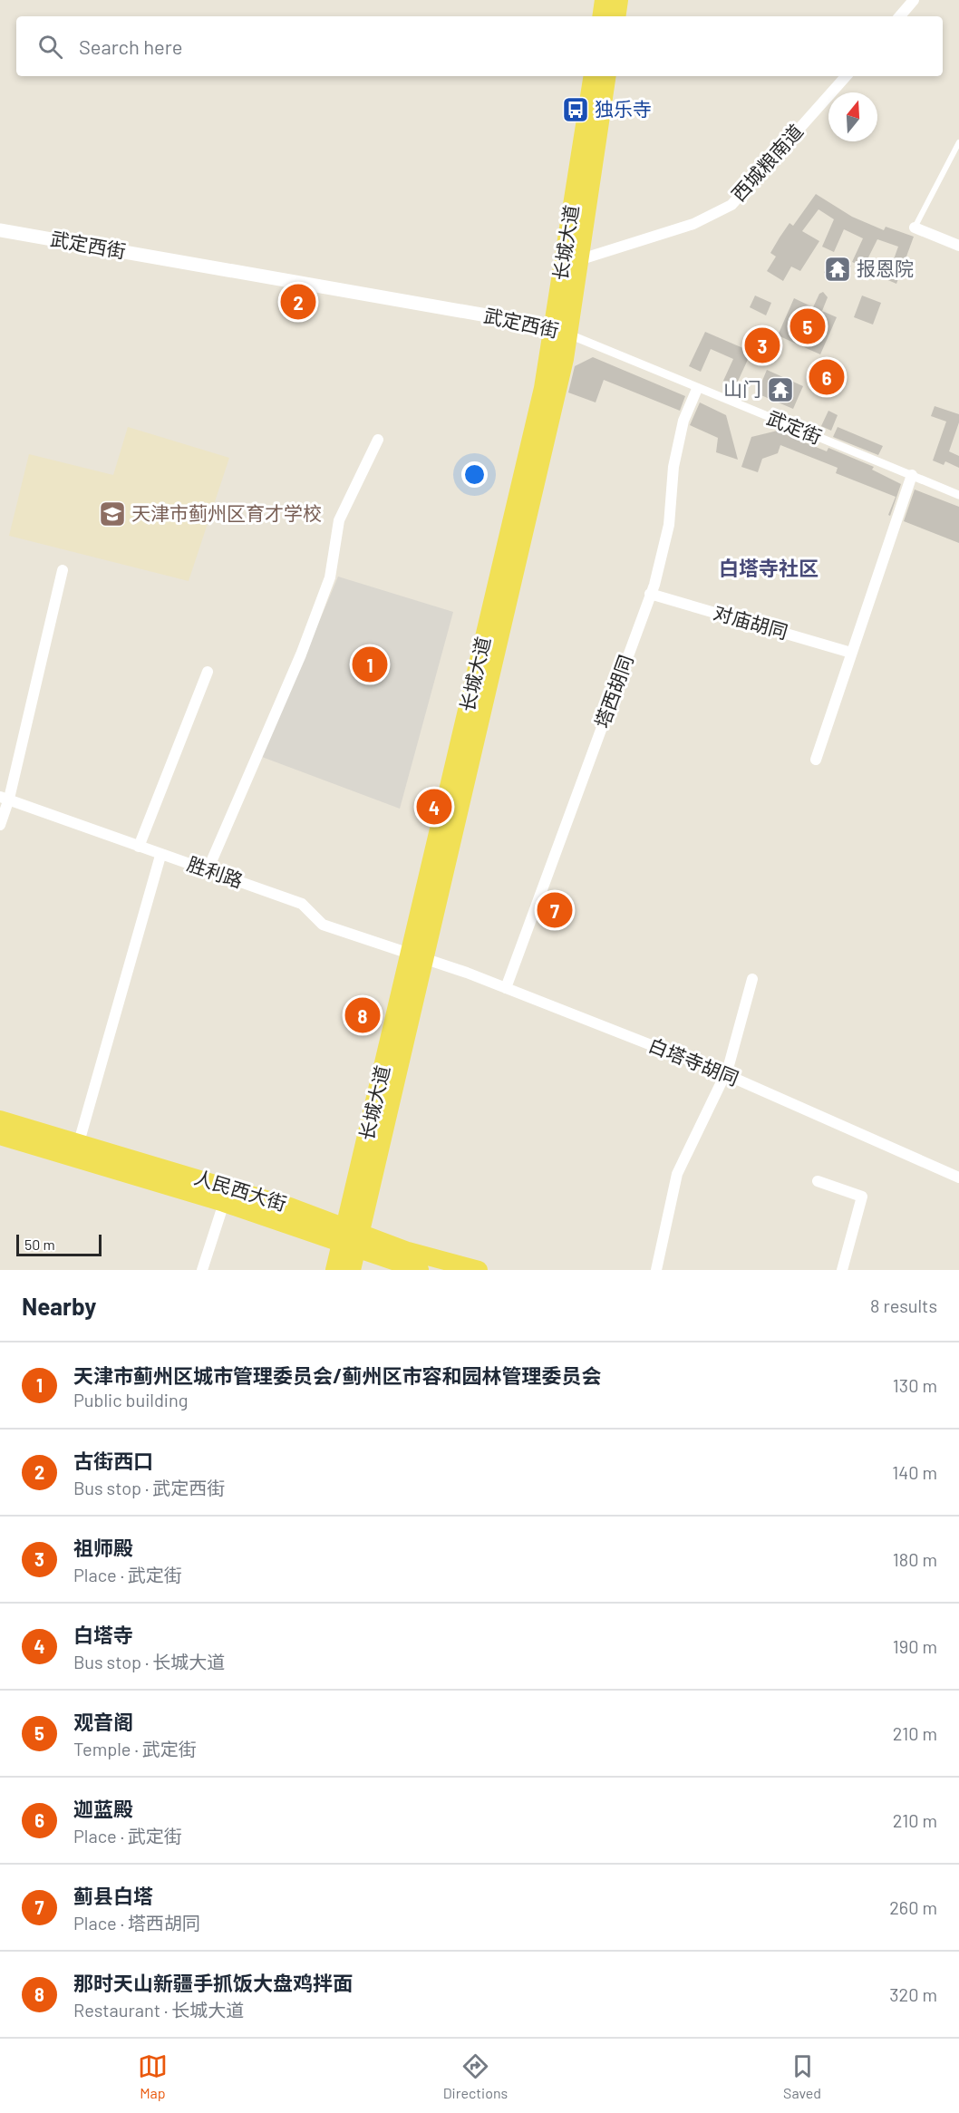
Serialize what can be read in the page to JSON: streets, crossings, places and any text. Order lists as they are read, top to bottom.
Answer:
{
  "streets": {
    "main road": ["长城大道", "人民西大街"],
    "street": [
      "西城粮南道",
      "武定西街",
      "武定街",
      "对庙胡同",
      "塔西胡同",
      "胜利路",
      "白塔寺胡同"
    ]
  },
  "crossings": [
    ["西城粮南道", "长城大道"],
    ["长城大道", "武定西街"],
    ["长城大道", "武定街"],
    ["长城大道", "胜利路"],
    ["长城大道", "白塔寺胡同"],
    ["长城大道", "人民西大街"],
    ["武定西街", "武定街"],
    ["武定街", "塔西胡同"],
    ["对庙胡同", "塔西胡同"],
    ["塔西胡同", "白塔寺胡同"],
    ["胜利路", "白塔寺胡同"]
  ],
  "districts": ["白塔寺社区"],
  "places": {
    "bus stop": ["独乐寺"],
    "temple": ["报恩院", "山门"],
    "school or university": ["天津市蓟州区育才学校"]
  },
  "scale_bar": "50 m",
  "north": "top",
  "page": {
    "search": "Search here",
    "pins": [
      "2",
      "5",
      "3",
      "6",
      "1",
      "4",
      "7",
      "8"
    ],
    "scale": "50 m",
    "heading": ["Nearby", "8 results"],
    "list": [
      {
        "mark": "1",
        "name": "天津市蓟州区城市管理委员会/蓟州区市容和园林管理委员会",
        "note": "Public building",
        "value": "130 m"
      },
      {
        "mark": "2",
        "name": "古街西口",
        "note": "Bus stop · 武定西街",
        "value": "140 m"
      },
      {
        "mark": "3",
        "name": "祖师殿",
        "note": "Place · 武定街",
        "value": "180 m"
      },
      {
        "mark": "4",
        "name": "白塔寺",
        "note": "Bus stop · 长城大道",
        "value": "190 m"
      },
      {
        "mark": "5",
        "name": "观音阁",
        "note": "Temple · 武定街",
        "value": "210 m"
      },
      {
        "mark": "6",
        "name": "迦蓝殿",
        "note": "Place · 武定街",
        "value": "210 m"
      },
      {
        "mark": "7",
        "name": "蓟县白塔",
        "note": "Place · 塔西胡同",
        "value": "260 m"
      },
      {
        "mark": "8",
        "name": "那时天山新疆手抓饭大盘鸡拌面",
        "note": "Restaurant · 长城大道",
        "value": "320 m"
      }
    ],
    "nav": ["Map", "Directions", "Saved"]
  }
}
